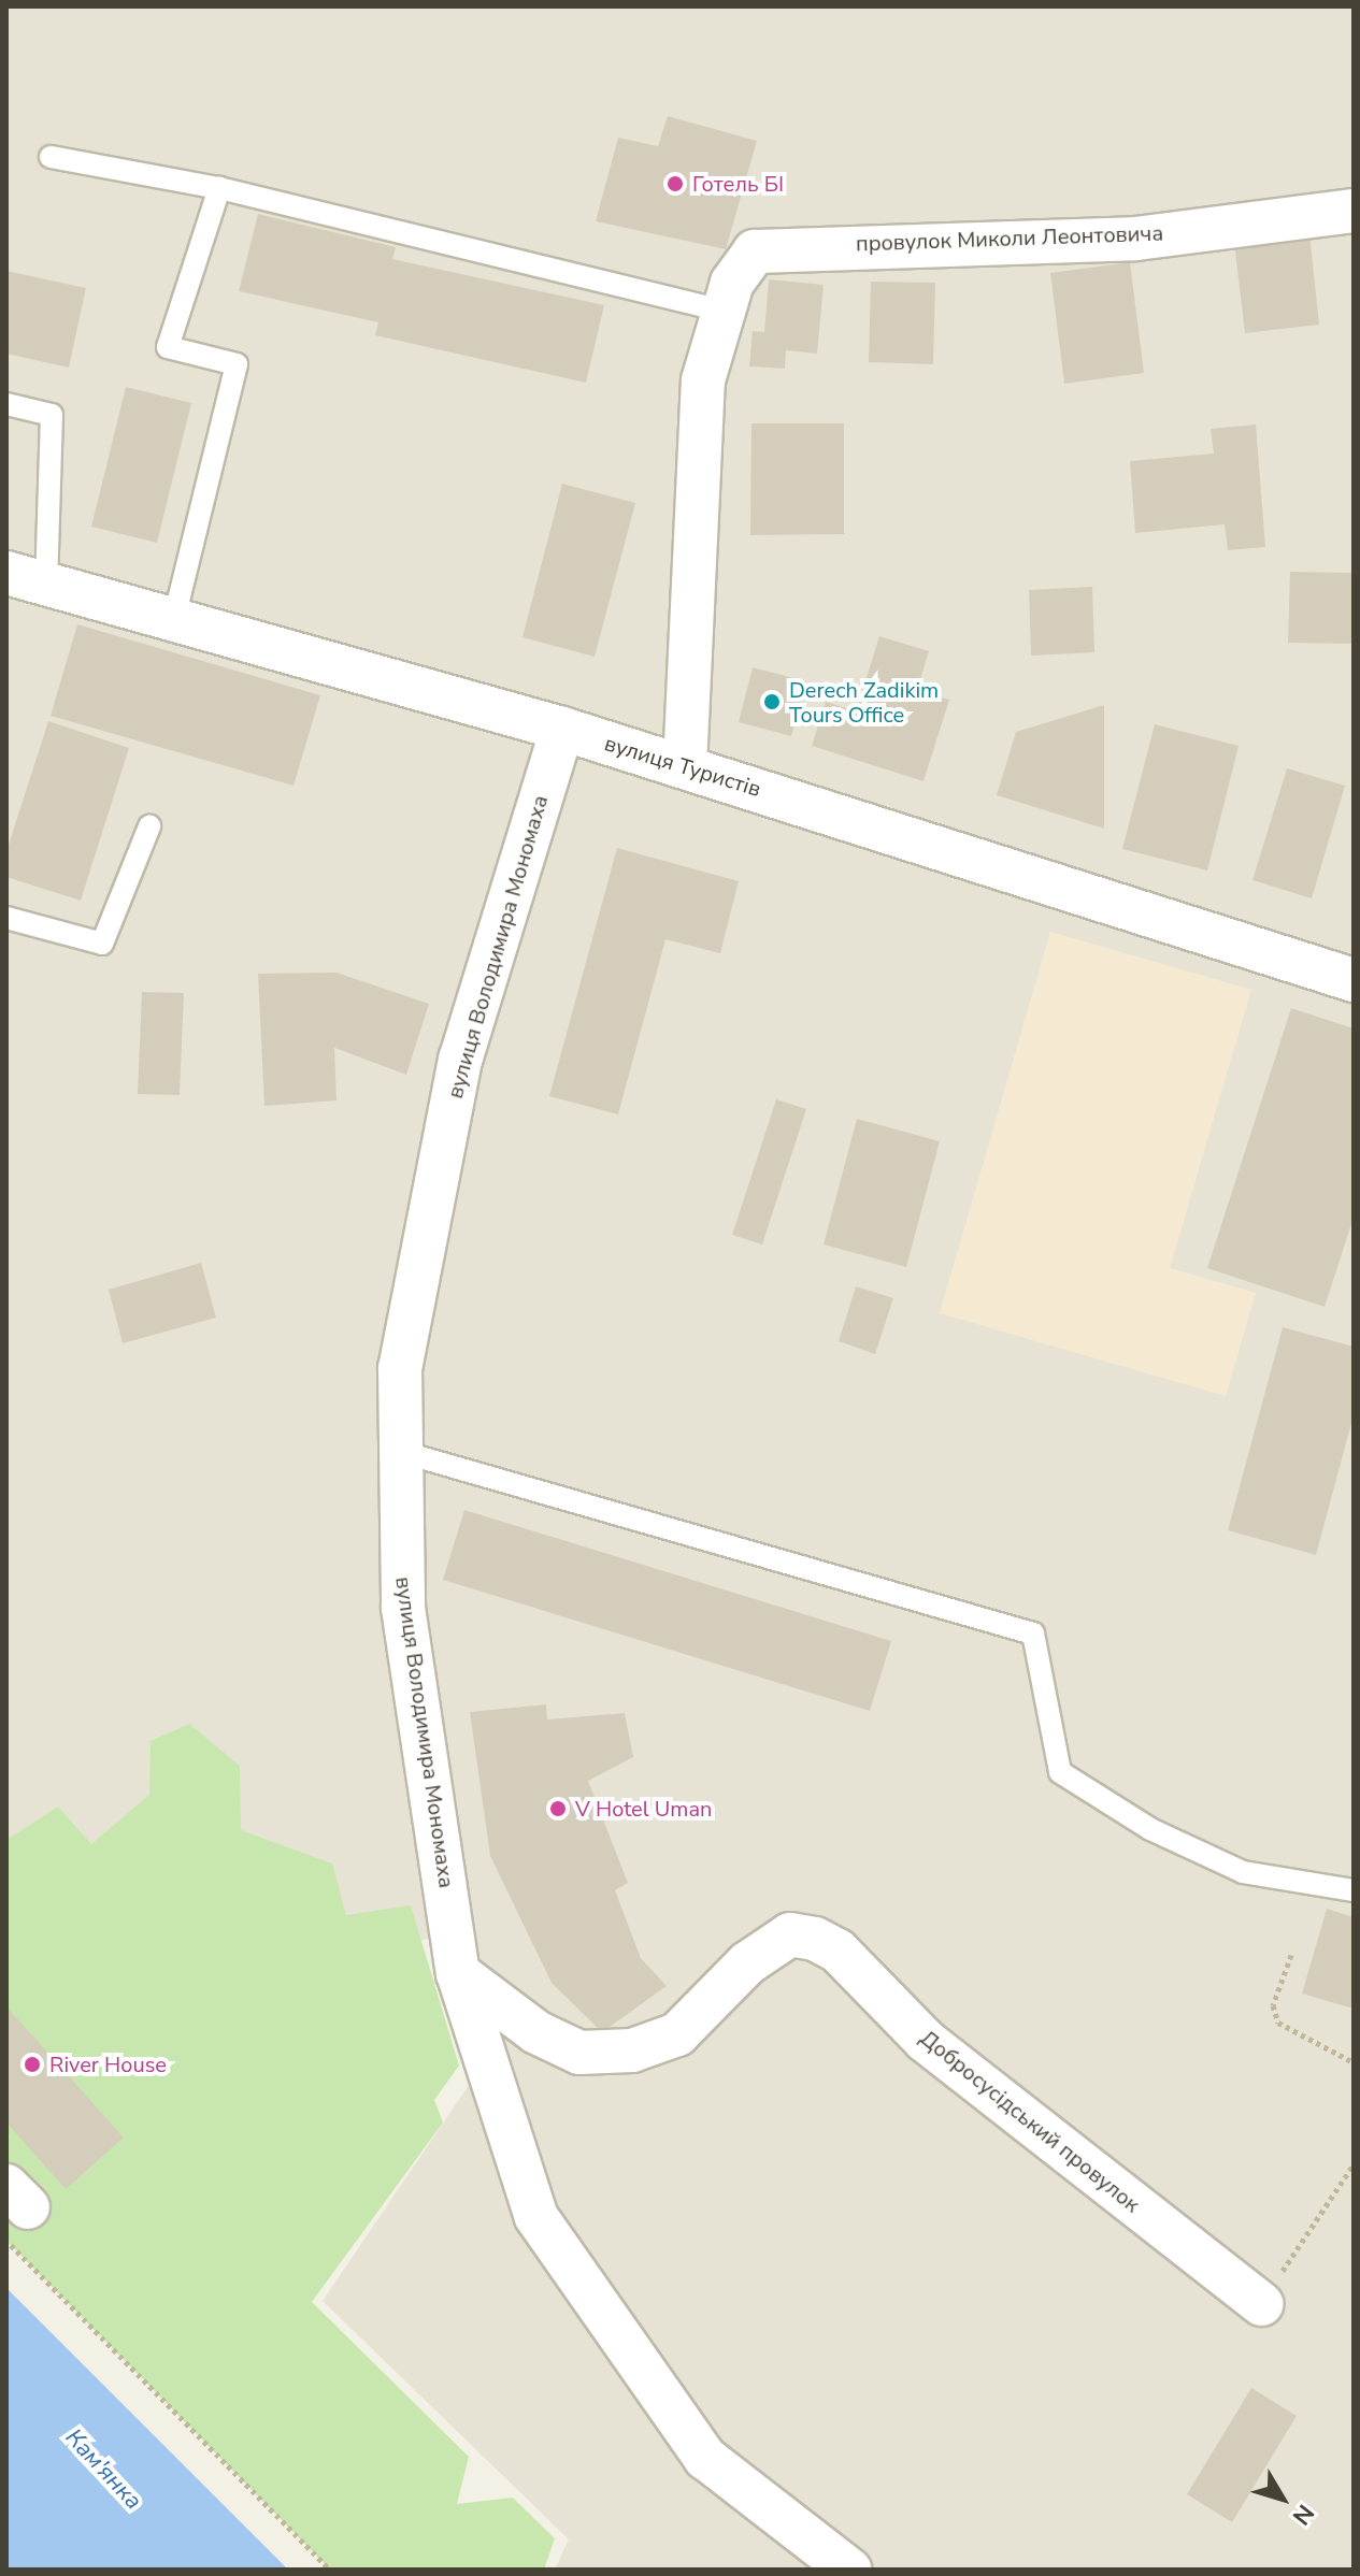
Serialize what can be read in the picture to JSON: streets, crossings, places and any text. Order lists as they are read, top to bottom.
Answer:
{
  "streets": {
    "street": [
      "провулок Миколи Леонтовича",
      "вулиця Туристів",
      "вулиця Володимира Мономаха",
      "Добросусідський провулок"
    ]
  },
  "crossings": [
    ["вулиця Туристів", "вулиця Володимира Мономаха"],
    ["вулиця Володимира Мономаха", "Добросусідський провулок"]
  ],
  "water": ["Кам'янка"],
  "places": [
    "Готель БІ",
    "Derech Zadikim Tours Office",
    "V Hotel Uman",
    "River House"
  ],
  "north": "bottom right"
}
